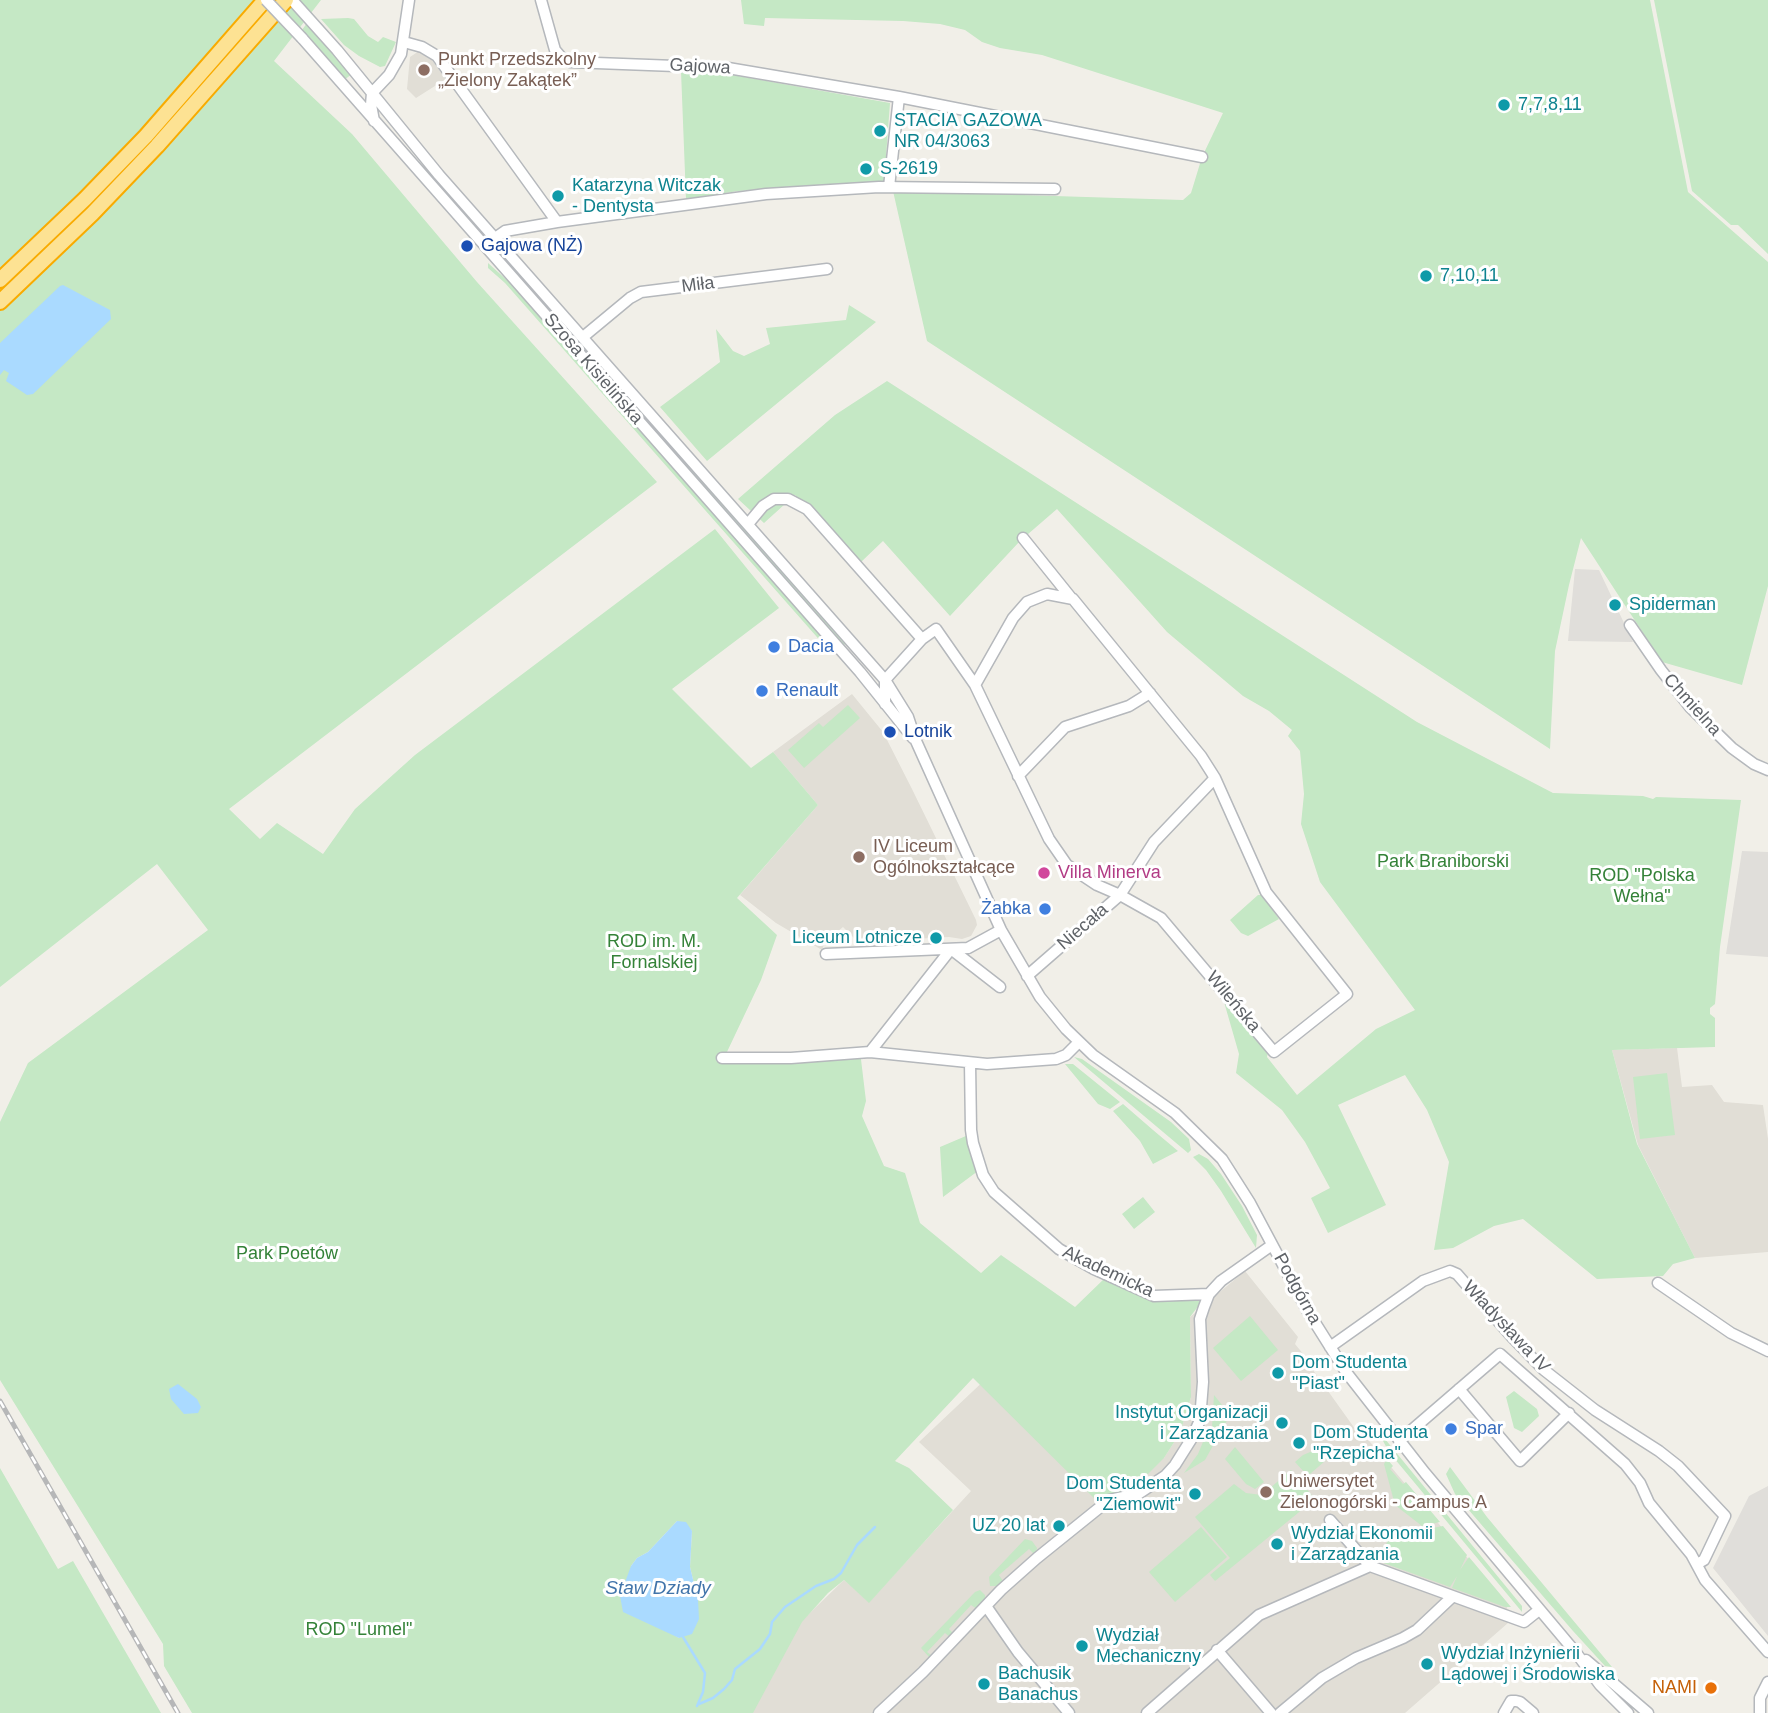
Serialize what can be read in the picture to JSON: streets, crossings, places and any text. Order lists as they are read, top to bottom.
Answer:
{
  "streets": {
    "street": [
      "Gajowa",
      "Miła",
      "Szosa Kisielińska",
      "Chmielna",
      "Niecała",
      "Wileńska",
      "Akademicka",
      "Podgórna",
      "Władysława IV"
    ]
  },
  "crossings": [
    ["Miła", "Szosa Kisielińska"],
    ["Szosa Kisielińska", "Niecała"],
    ["Szosa Kisielińska", "Podgórna"],
    ["Niecała", "Wileńska"],
    ["Niecała", "Podgórna"],
    ["Podgórna", "Władysława IV"]
  ],
  "water": ["Staw Dziady"],
  "parks": [
    "Park Braniborski",
    "ROD \"Polska Wełna\"",
    "ROD im. M. Fornalskiej",
    "Park Poetów",
    "ROD \"Lumel\""
  ],
  "places": [
    "Punkt Przedszkolny „Zielony Zakątek”",
    "7,7,8,11",
    "STACIA GAZOWA NR 04/3063",
    "S-2619",
    "Katarzyna Witczak - Dentysta",
    "Gajowa (NŻ)",
    "7,10,11",
    "Spiderman",
    "Dacia",
    "Renault",
    "Lotnik",
    "IV Liceum Ogólnokształcące",
    "Villa Minerva",
    "Żabka",
    "Liceum Lotnicze",
    "Dom Studenta \"Piast\"",
    "Instytut Organizacji i Zarządzania",
    "Spar",
    "Dom Studenta \"Rzepicha\"",
    "Uniwersytet Zielonogórski - Campus A",
    "Dom Studenta \"Ziemowit\"",
    "UZ 20 lat",
    "Wydział Ekonomii i Zarządzania",
    "Wydział Mechaniczny",
    "Wydział Inżynierii Lądowej i Środowiska",
    "Bachusik Banachus",
    "NAMI"
  ]
}
